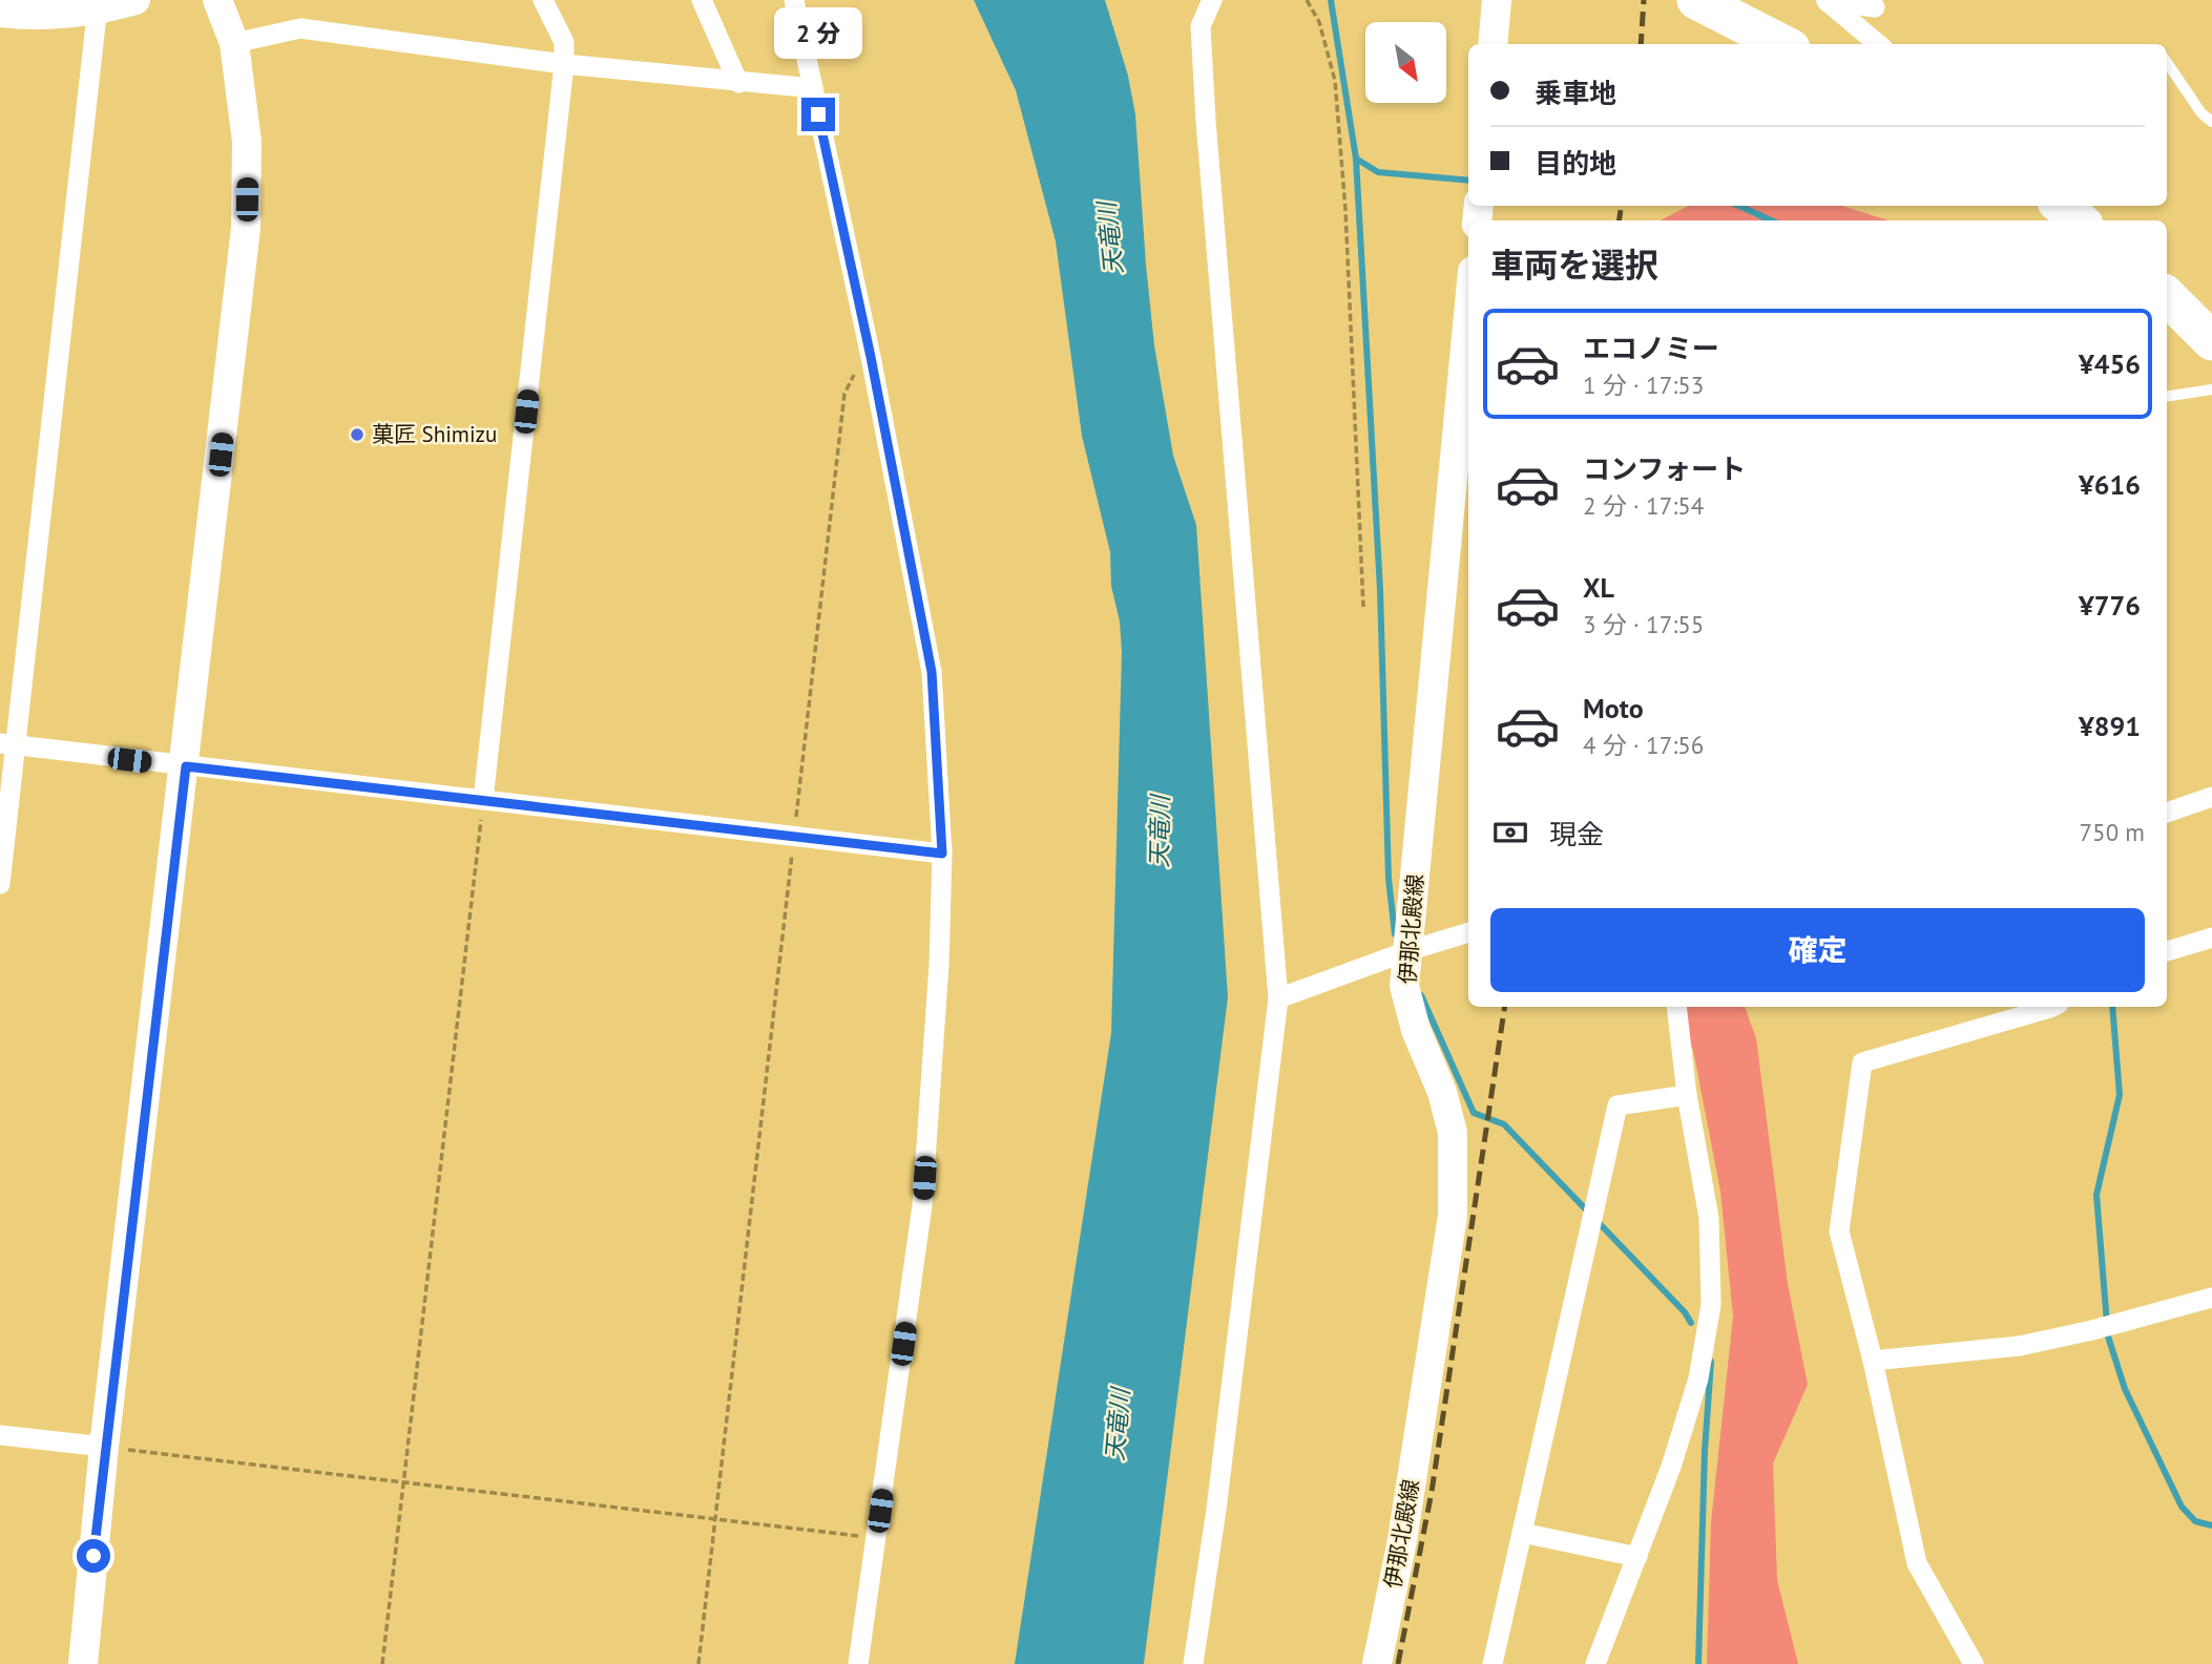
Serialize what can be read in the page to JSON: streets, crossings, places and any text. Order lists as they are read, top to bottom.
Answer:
{
  "streets": {
    "street": ["伊那北殿線"]
  },
  "water": ["天竜川"],
  "places": ["菓匠 Shimizu"],
  "north": "bottom right",
  "page": {
    "bubble": "2 分",
    "banner": ["乗車地", "目的地"],
    "heading": "車両を選択",
    "list": [
      {
        "name": "エコノミー",
        "note": "1 分 · 17:53",
        "value": "¥456"
      },
      {
        "name": "コンフォート",
        "note": "2 分 · 17:54",
        "value": "¥616"
      },
      {
        "name": "XL",
        "note": "3 分 · 17:55",
        "value": "¥776"
      },
      {
        "name": "Moto",
        "note": "4 分 · 17:56",
        "value": "¥891"
      }
    ],
    "pay": ["現金", "750 m"],
    "buttons": "確定"
  }
}
